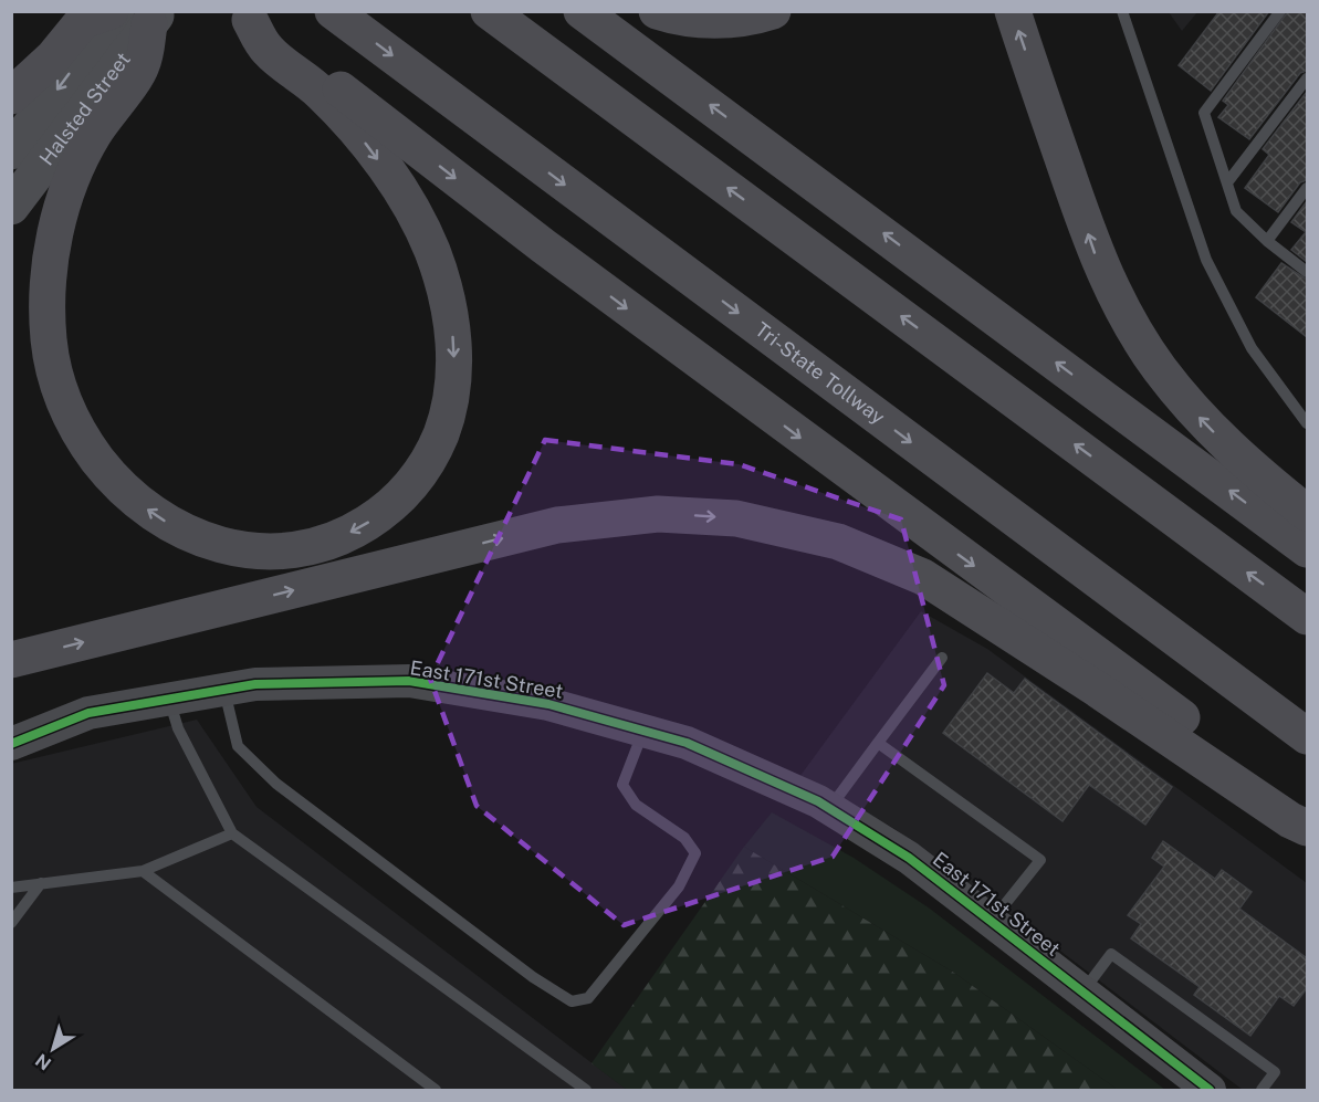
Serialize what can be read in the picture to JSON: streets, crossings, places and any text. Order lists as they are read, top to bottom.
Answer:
{
  "streets": {
    "highway": ["Tri-State Tollway"],
    "main road": ["Halsted Street"],
    "street": ["East 171st Street"]
  },
  "north": "bottom left"
}
